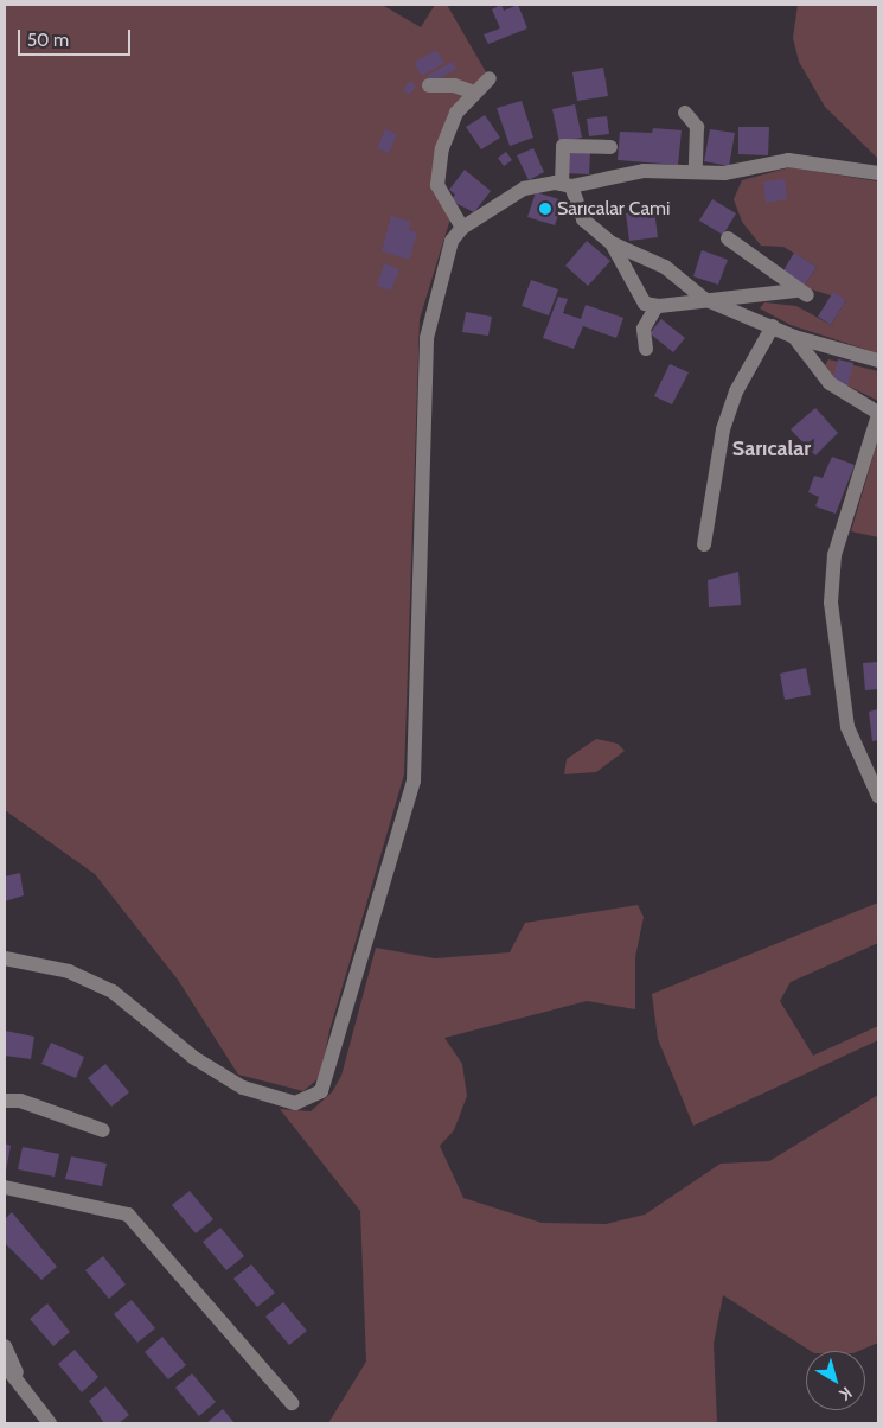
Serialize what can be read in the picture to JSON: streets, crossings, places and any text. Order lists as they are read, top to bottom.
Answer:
{
  "districts": ["Sarıcalar"],
  "places": ["Sarıcalar Cami"],
  "scale_bar": "50 m",
  "north": "bottom right"
}
